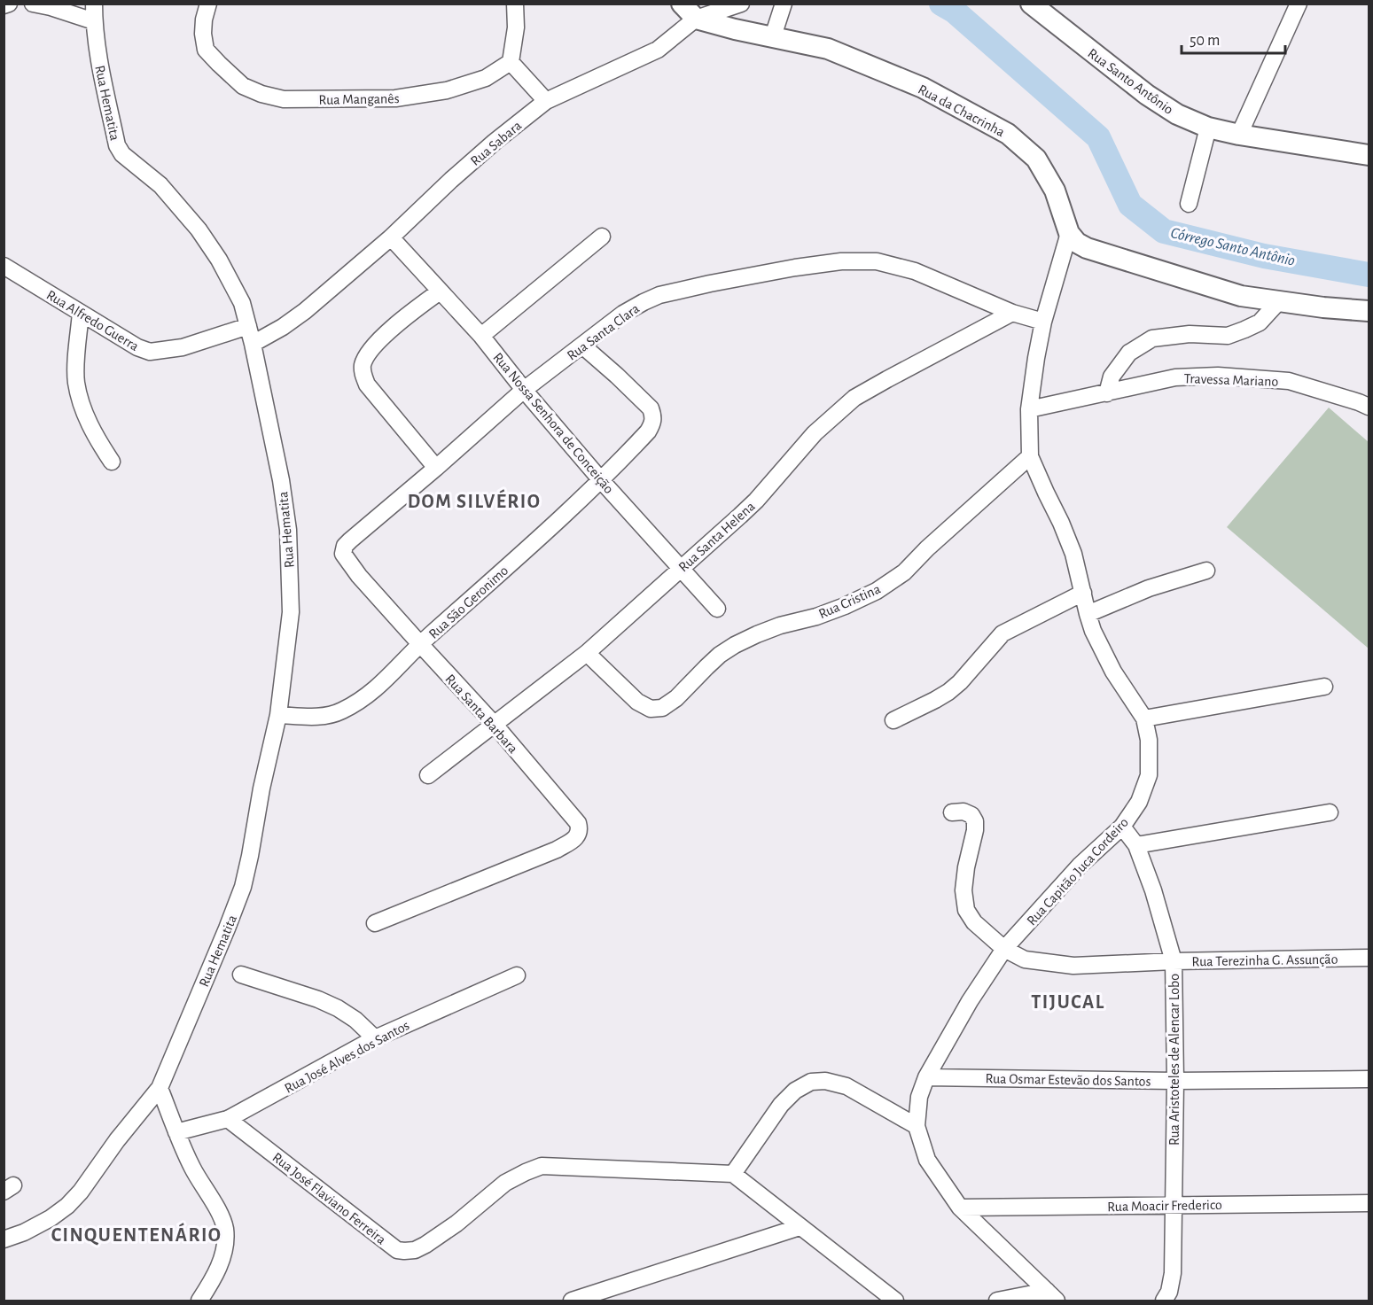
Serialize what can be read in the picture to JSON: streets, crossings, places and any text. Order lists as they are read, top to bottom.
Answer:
{
  "streets": {
    "main road": ["Rua Santo Antônio", "Rua da Chacrinha"],
    "street": [
      "Rua Manganês",
      "Rua Hematita",
      "Rua Sabara",
      "Rua Alfredo Guerra",
      "Rua Santa Clara",
      "Travessa Mariano",
      "Rua Nossa Senhora de Conceição",
      "Rua Santa Helena",
      "Rua Cristina",
      "Rua São Geronimo",
      "Rua Santa Barbara",
      "Rua Capitão Juca Cordeiro",
      "Rua Terezinha G. Assunção",
      "Rua José Alves dos Santos",
      "Rua Aristoteles de Alencar Lobo",
      "Rua Osmar Estevão dos Santos",
      "Rua José Flaviano Ferreira",
      "Rua Moacir Frederico"
    ]
  },
  "crossings": [
    ["Rua Hematita", "Rua Sabara"],
    ["Rua Hematita", "Rua Alfredo Guerra"],
    ["Rua Hematita", "Rua São Geronimo"],
    ["Rua da Chacrinha", "Rua Capitão Juca Cordeiro"],
    ["Rua Sabara", "Rua Nossa Senhora de Conceição"],
    ["Rua Santa Clara", "Rua Nossa Senhora de Conceição"],
    ["Rua Santa Clara", "Rua Santa Helena"],
    ["Rua Santa Clara", "Rua São Geronimo"],
    ["Rua Santa Clara", "Rua Santa Barbara"],
    ["Rua Santa Clara", "Rua Capitão Juca Cordeiro"],
    ["Travessa Mariano", "Rua Capitão Juca Cordeiro"],
    ["Rua Nossa Senhora de Conceição", "Rua Santa Helena"],
    ["Rua Nossa Senhora de Conceição", "Rua São Geronimo"],
    ["Rua Santa Helena", "Rua Cristina"],
    ["Rua Santa Helena", "Rua Santa Barbara"],
    ["Rua Cristina", "Rua Capitão Juca Cordeiro"],
    ["Rua São Geronimo", "Rua Santa Barbara"],
    ["Rua Capitão Juca Cordeiro", "Rua Terezinha G. Assunção"],
    ["Rua Capitão Juca Cordeiro", "Rua Aristoteles de Alencar Lobo"],
    ["Rua Capitão Juca Cordeiro", "Rua Osmar Estevão dos Santos"],
    ["Rua Capitão Juca Cordeiro", "Rua Moacir Frederico"],
    ["Rua Terezinha G. Assunção", "Rua Aristoteles de Alencar Lobo"],
    ["Rua José Alves dos Santos", "Rua José Flaviano Ferreira"],
    ["Rua Aristoteles de Alencar Lobo", "Rua Osmar Estevão dos Santos"],
    ["Rua Aristoteles de Alencar Lobo", "Rua Moacir Frederico"]
  ],
  "districts": ["DOM SILVÉRIO", "TIJUCAL", "CINQUENTENÁRIO"],
  "water": ["Córrego Santo Antônio"],
  "scale_bar": "50 m"
}
